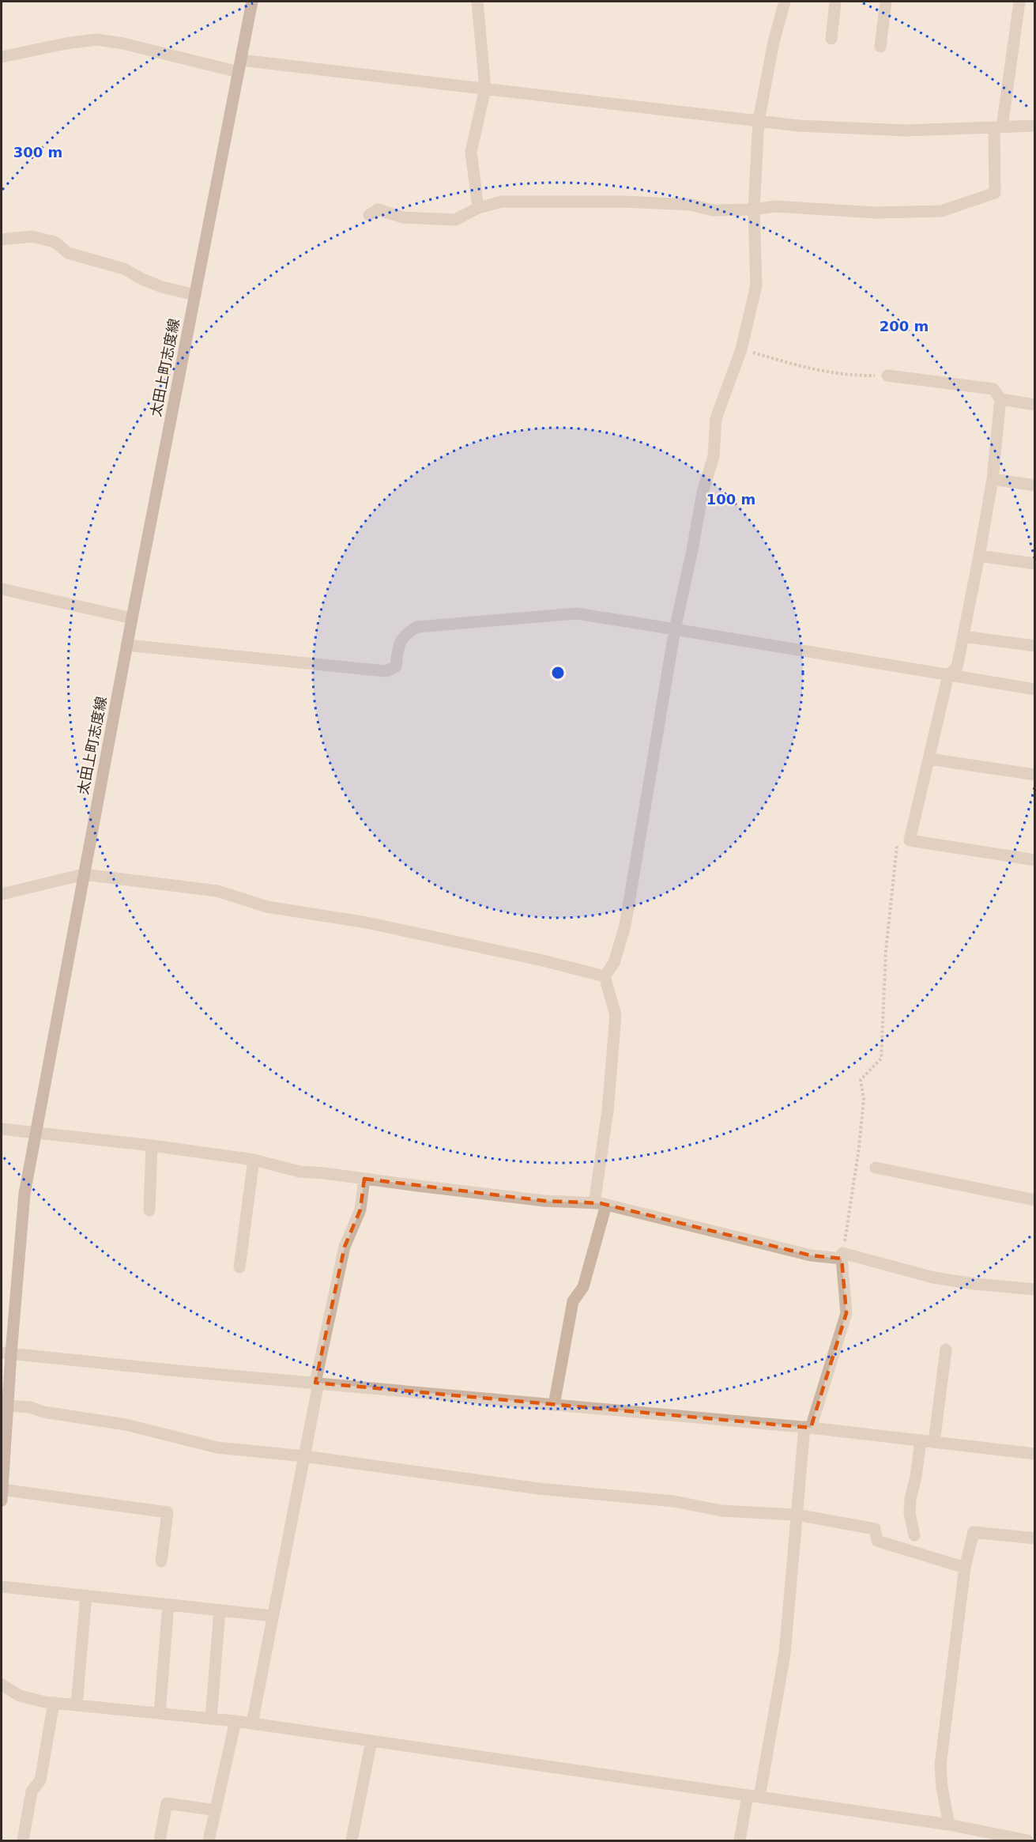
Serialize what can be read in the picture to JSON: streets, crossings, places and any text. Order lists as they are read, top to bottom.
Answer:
{
  "streets": {
    "main road": ["太田上町志度線"]
  },
  "rings": ["300 m", "200 m", "100 m"]
}
